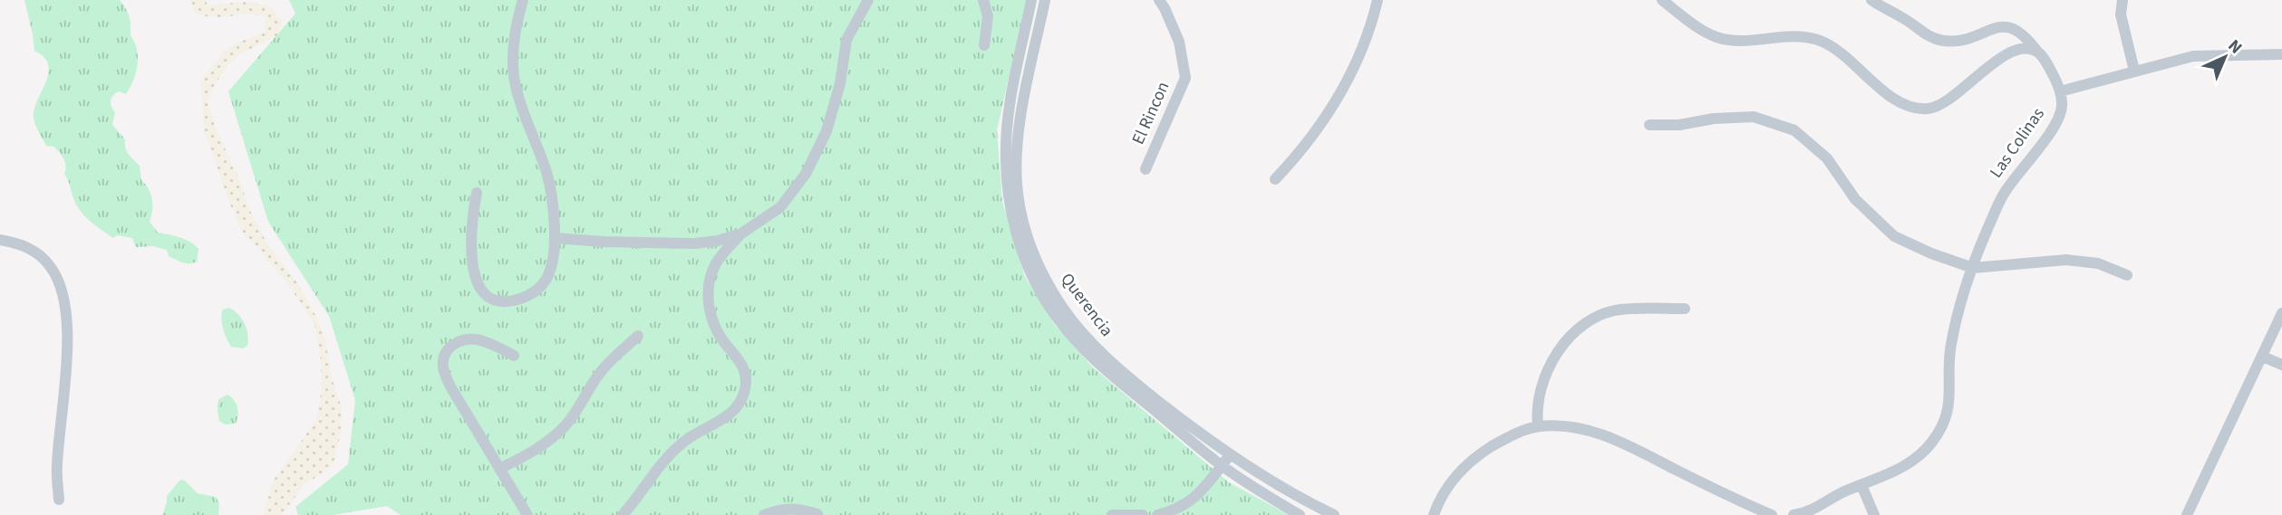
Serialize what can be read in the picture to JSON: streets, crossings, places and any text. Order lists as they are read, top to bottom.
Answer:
{
  "streets": {
    "street": ["El Rincon", "Las Colinas", "Querencia"]
  },
  "north": "top right"
}
